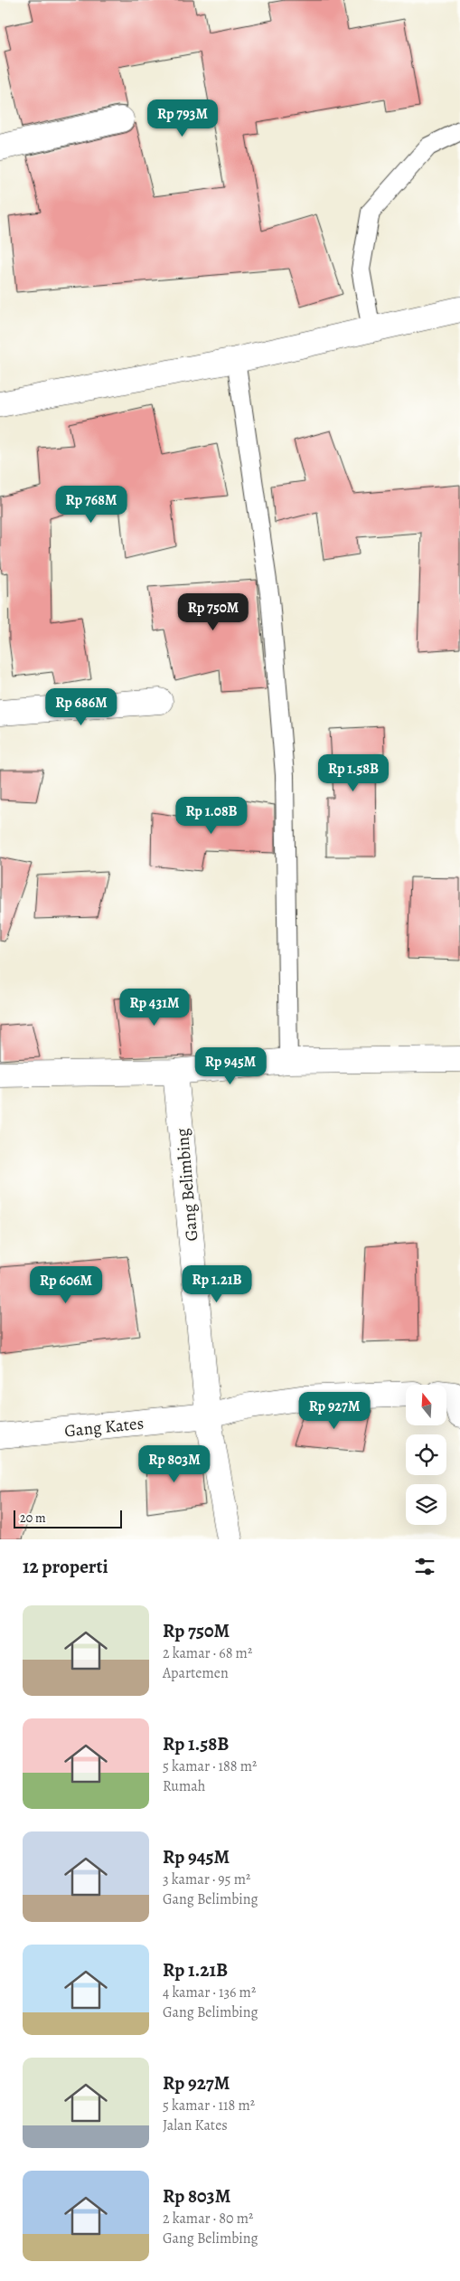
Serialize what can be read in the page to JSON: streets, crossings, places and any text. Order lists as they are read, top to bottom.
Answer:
{
  "streets": {
    "street": ["Gang Belimbing", "Gang Kates"]
  },
  "crossings": [
    ["Gang Belimbing", "Gang Kates"]
  ],
  "scale_bar": "20 m",
  "north": "top",
  "page": {
    "price": [
      "Rp 793M",
      "Rp 768M",
      "Rp 750M",
      "Rp 686M",
      "Rp 1.58B",
      "Rp 1.08B",
      "Rp 431M",
      "Rp 945M",
      "Rp 1.21B",
      "Rp 606M",
      "Rp 927M",
      "Rp 803M"
    ],
    "scale": "20 m",
    "heading": "12 properti",
    "list": [
      {
        "name": "Rp 750M",
        "note": "2 kamar · 68 m² · Apartemen"
      },
      {
        "name": "Rp 1.58B",
        "note": "5 kamar · 188 m² · Rumah"
      },
      {
        "name": "Rp 945M",
        "note": "3 kamar · 95 m² · Gang Belimbing"
      },
      {
        "name": "Rp 1.21B",
        "note": "4 kamar · 136 m² · Gang Belimbing"
      },
      {
        "name": "Rp 927M",
        "note": "5 kamar · 118 m² · Jalan Kates"
      },
      {
        "name": "Rp 803M",
        "note": "2 kamar · 80 m² · Gang Belimbing"
      }
    ]
  }
}
